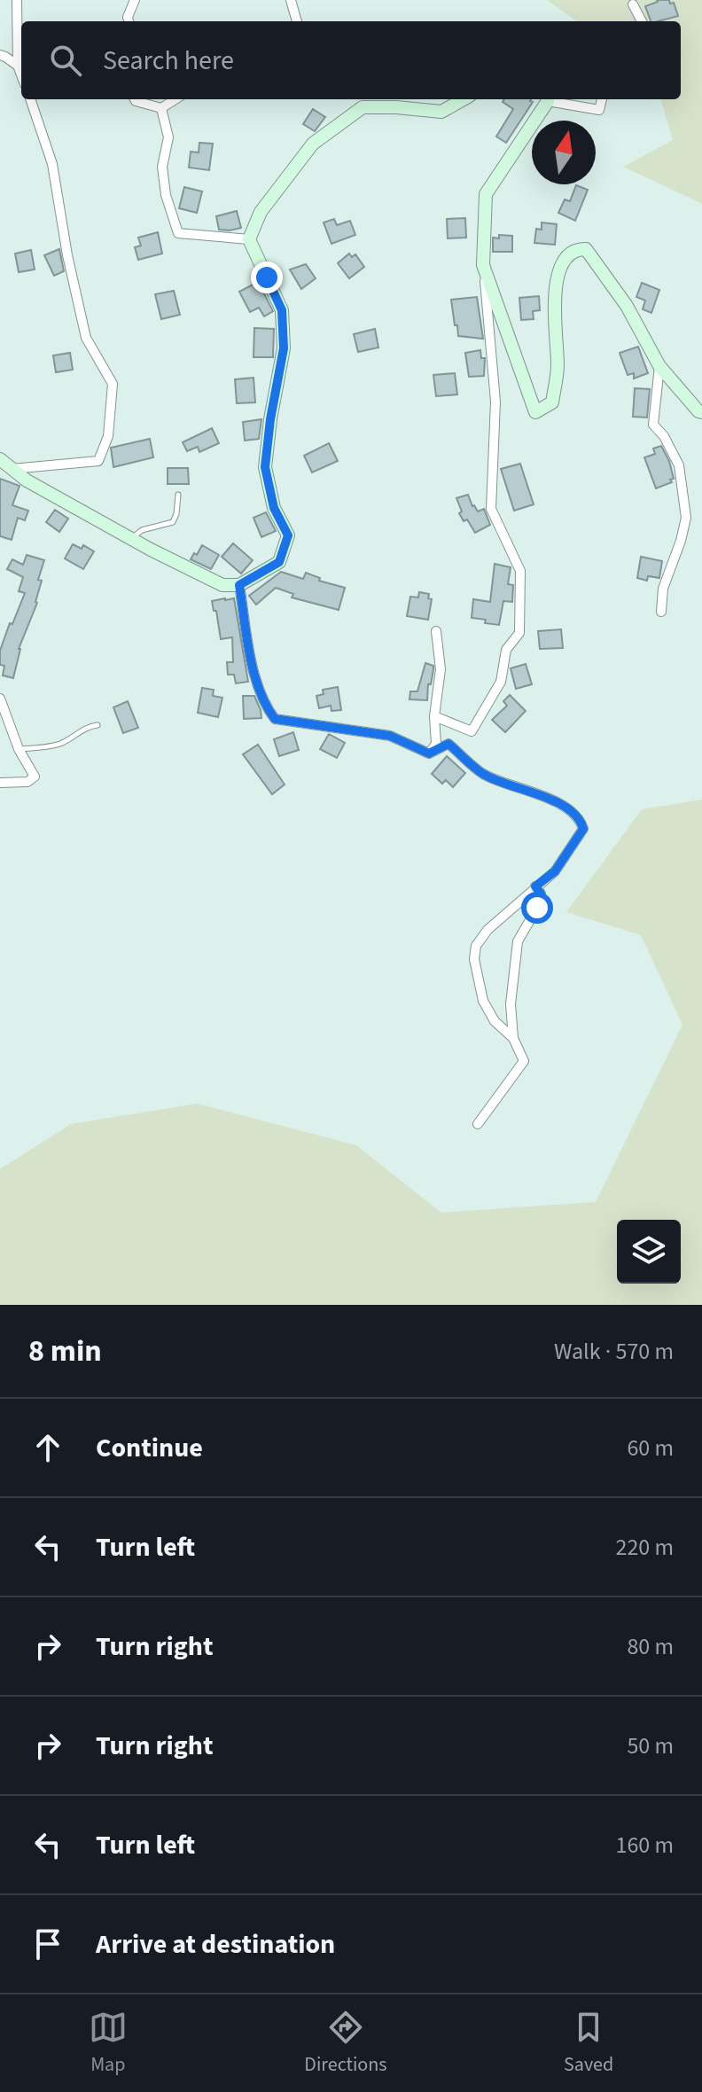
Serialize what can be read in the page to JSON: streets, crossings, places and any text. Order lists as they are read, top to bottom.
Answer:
{
  "north": "top",
  "page": {
    "search": "Search here",
    "heading": ["8 min", "Walk · 570 m"],
    "list": [
      ["Continue", "60 m"],
      ["Turn left", "220 m"],
      ["Turn right", "80 m"],
      ["Turn right", "50 m"],
      ["Turn left", "160 m"],
      "Arrive at destination"
    ],
    "nav": ["Map", "Directions", "Saved"]
  }
}
